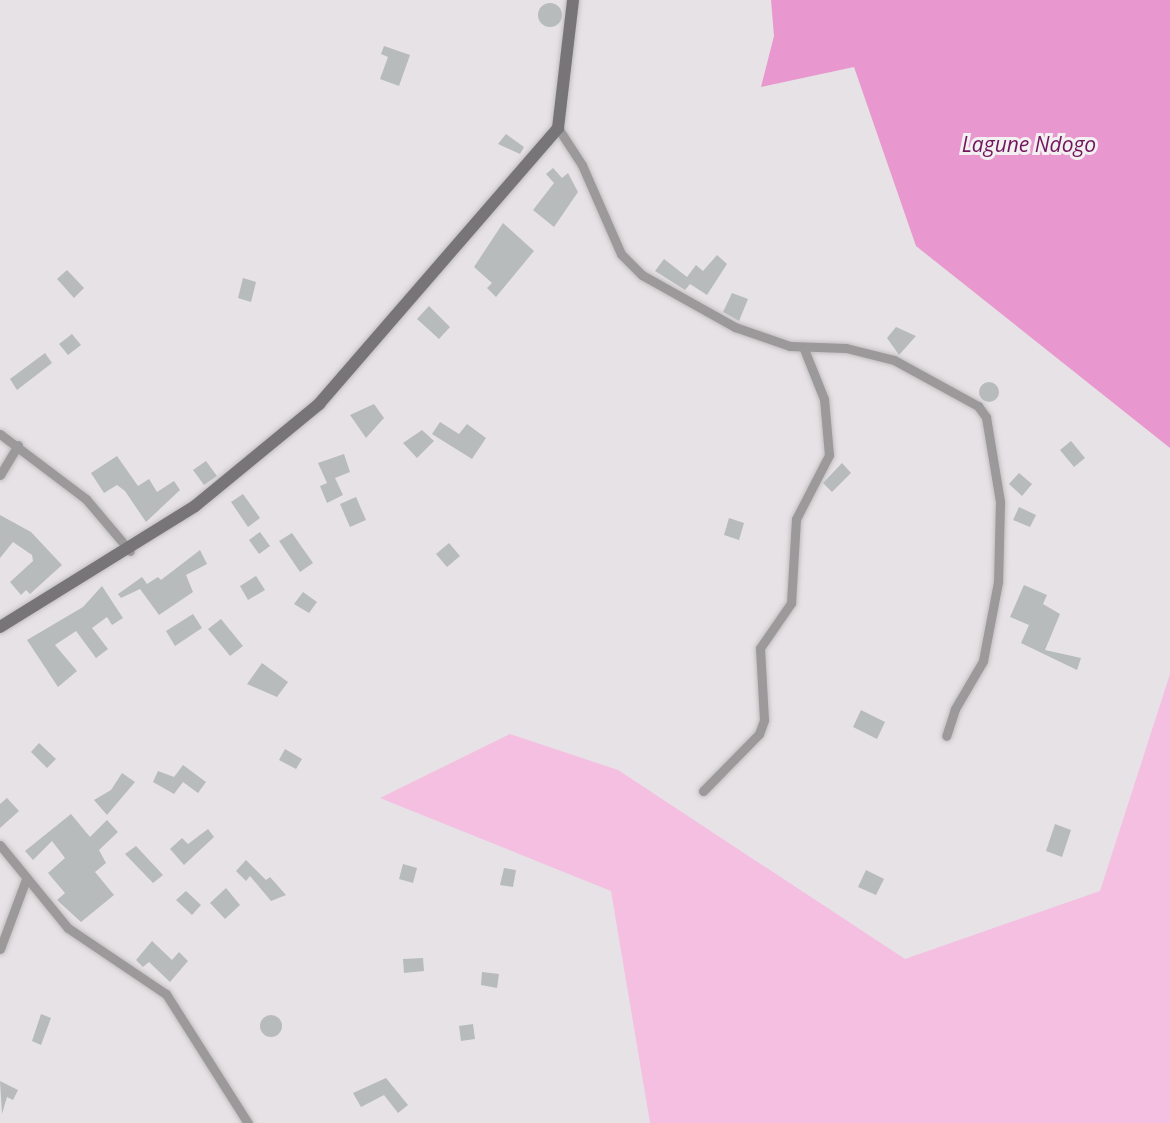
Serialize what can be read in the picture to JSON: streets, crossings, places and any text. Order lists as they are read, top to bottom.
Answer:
{
  "water": ["Lagune Ndogo"]
}
